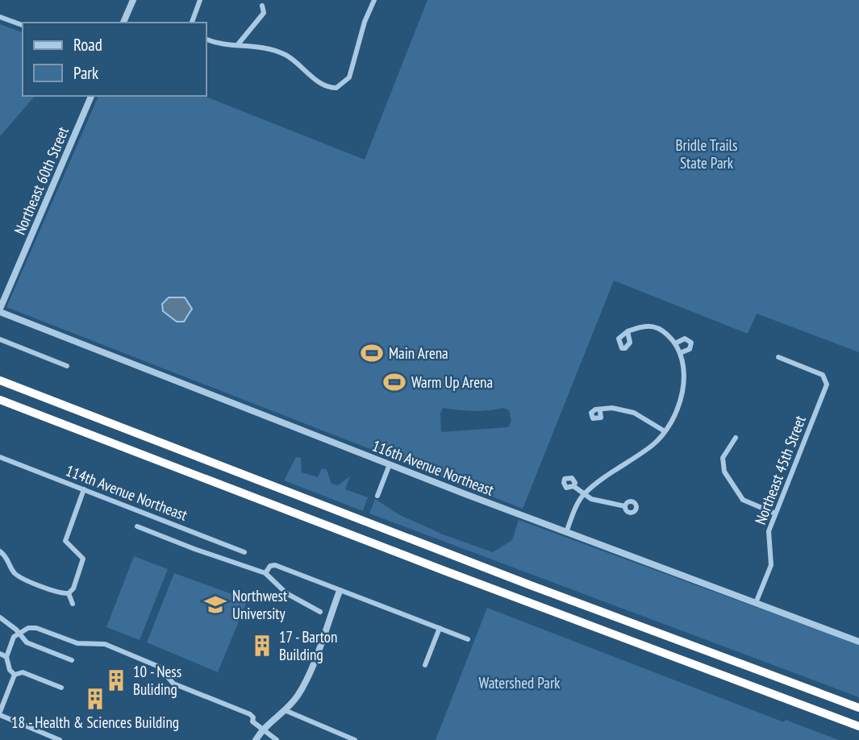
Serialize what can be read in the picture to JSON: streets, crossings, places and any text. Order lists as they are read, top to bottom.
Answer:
{
  "streets": {
    "street": [
      "Northeast 60th Street",
      "116th Avenue Northeast",
      "Northeast 45th Street",
      "114th Avenue Northeast"
    ]
  },
  "crossings": [
    ["Northeast 60th Street", "116th Avenue Northeast"],
    ["116th Avenue Northeast", "Northeast 45th Street"]
  ],
  "parks": ["Bridle Trails State Park", "Watershed Park"],
  "places": {
    "sports": ["Main Arena", "Warm Up Arena"],
    "school or university": ["Northwest University"],
    "building": ["17 - Barton Building", "10 - Ness Buliding", "18 - Health & Sciences Building"]
  },
  "legend": ["Road", "Park"]
}
